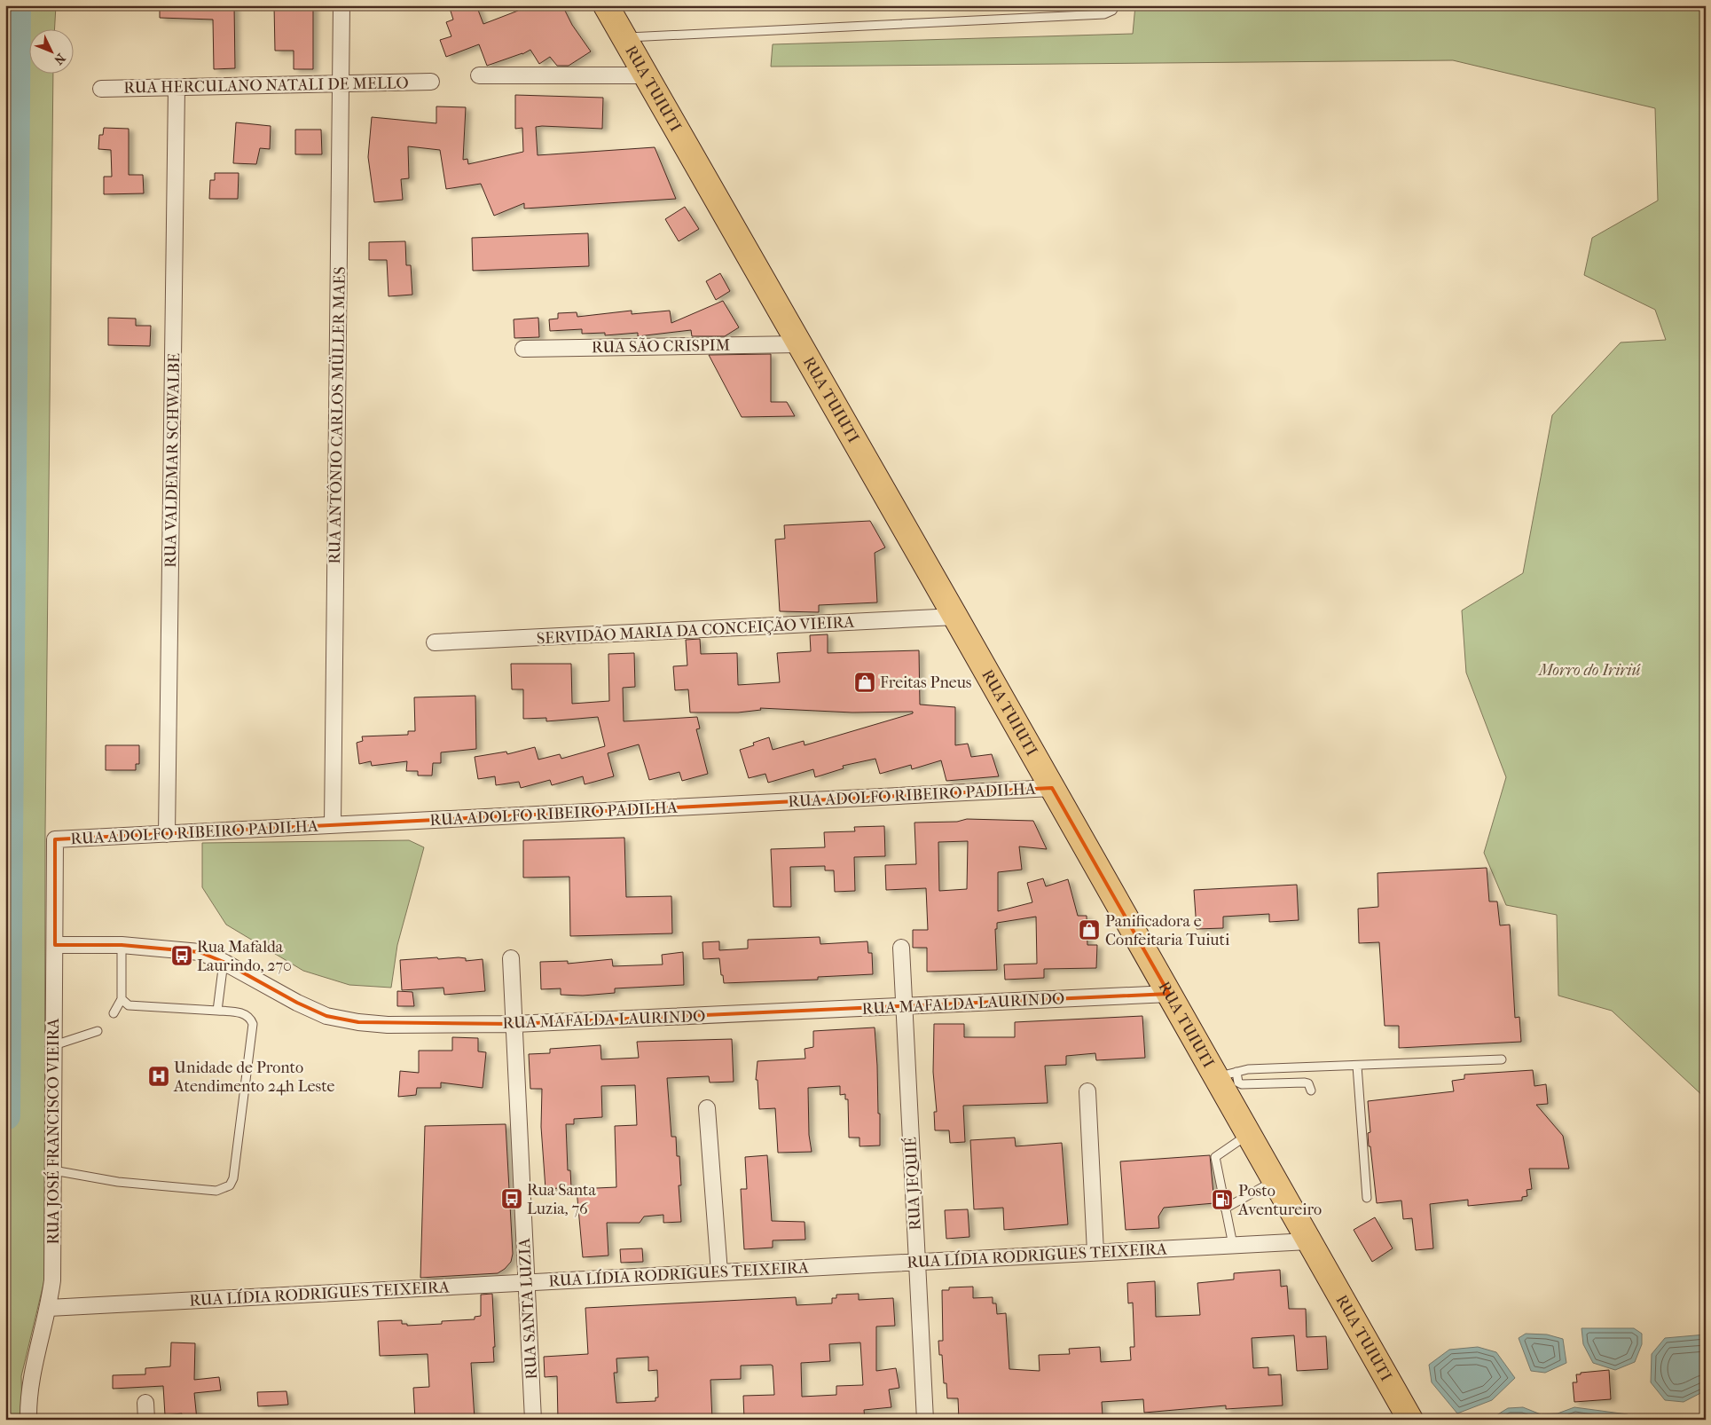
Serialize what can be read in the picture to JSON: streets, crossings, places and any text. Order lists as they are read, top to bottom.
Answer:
{
  "streets": {
    "main road": ["RUA TUIUTI"],
    "street": [
      "RUA HERCULANO NATALI DE MELLO",
      "RUA SÃO CRISPIM",
      "RUA ANTÔNIO CARLOS MÜLLER MAES",
      "RUA VALDEMAR SCHWALBE",
      "SERVIDÃO MARIA DA CONCEIÇÃO VIEIRA",
      "RUA ADOLFO RIBEIRO PADILHA",
      "RUA MAFALDA LAURINDO",
      "RUA JOSÉ FRANCISCO VIEIRA",
      "RUA JEQUIÉ",
      "RUA LÍDIA RODRIGUES TEIXEIRA",
      "RUA SANTA LUZIA"
    ]
  },
  "crossings": [
    ["RUA HERCULANO NATALI DE MELLO", "RUA ANTÔNIO CARLOS MÜLLER MAES"],
    ["RUA HERCULANO NATALI DE MELLO", "RUA VALDEMAR SCHWALBE"],
    ["RUA TUIUTI", "RUA SÃO CRISPIM"],
    ["RUA TUIUTI", "SERVIDÃO MARIA DA CONCEIÇÃO VIEIRA"],
    ["RUA TUIUTI", "RUA ADOLFO RIBEIRO PADILHA"],
    ["RUA TUIUTI", "RUA MAFALDA LAURINDO"],
    ["RUA TUIUTI", "RUA LÍDIA RODRIGUES TEIXEIRA"],
    ["RUA ANTÔNIO CARLOS MÜLLER MAES", "RUA ADOLFO RIBEIRO PADILHA"],
    ["RUA VALDEMAR SCHWALBE", "RUA ADOLFO RIBEIRO PADILHA"],
    ["RUA ADOLFO RIBEIRO PADILHA", "RUA JOSÉ FRANCISCO VIEIRA"],
    ["RUA MAFALDA LAURINDO", "RUA JOSÉ FRANCISCO VIEIRA"],
    ["RUA MAFALDA LAURINDO", "RUA JEQUIÉ"],
    ["RUA MAFALDA LAURINDO", "RUA SANTA LUZIA"],
    ["RUA JOSÉ FRANCISCO VIEIRA", "RUA LÍDIA RODRIGUES TEIXEIRA"],
    ["RUA JEQUIÉ", "RUA LÍDIA RODRIGUES TEIXEIRA"],
    ["RUA LÍDIA RODRIGUES TEIXEIRA", "RUA SANTA LUZIA"]
  ],
  "parks": ["Morro do Iririú"],
  "places": {
    "shop": ["Freitas Pneus", "Panificadora e Confeitaria Tuiuti"],
    "bus stop": ["Rua Mafalda Laurindo, 270", "Rua Santa Luzia, 76"],
    "hospital": ["Unidade de Pronto Atendimento 24h Leste"],
    "fuel station": ["Posto Aventureiro"]
  },
  "north": "bottom right"
}
